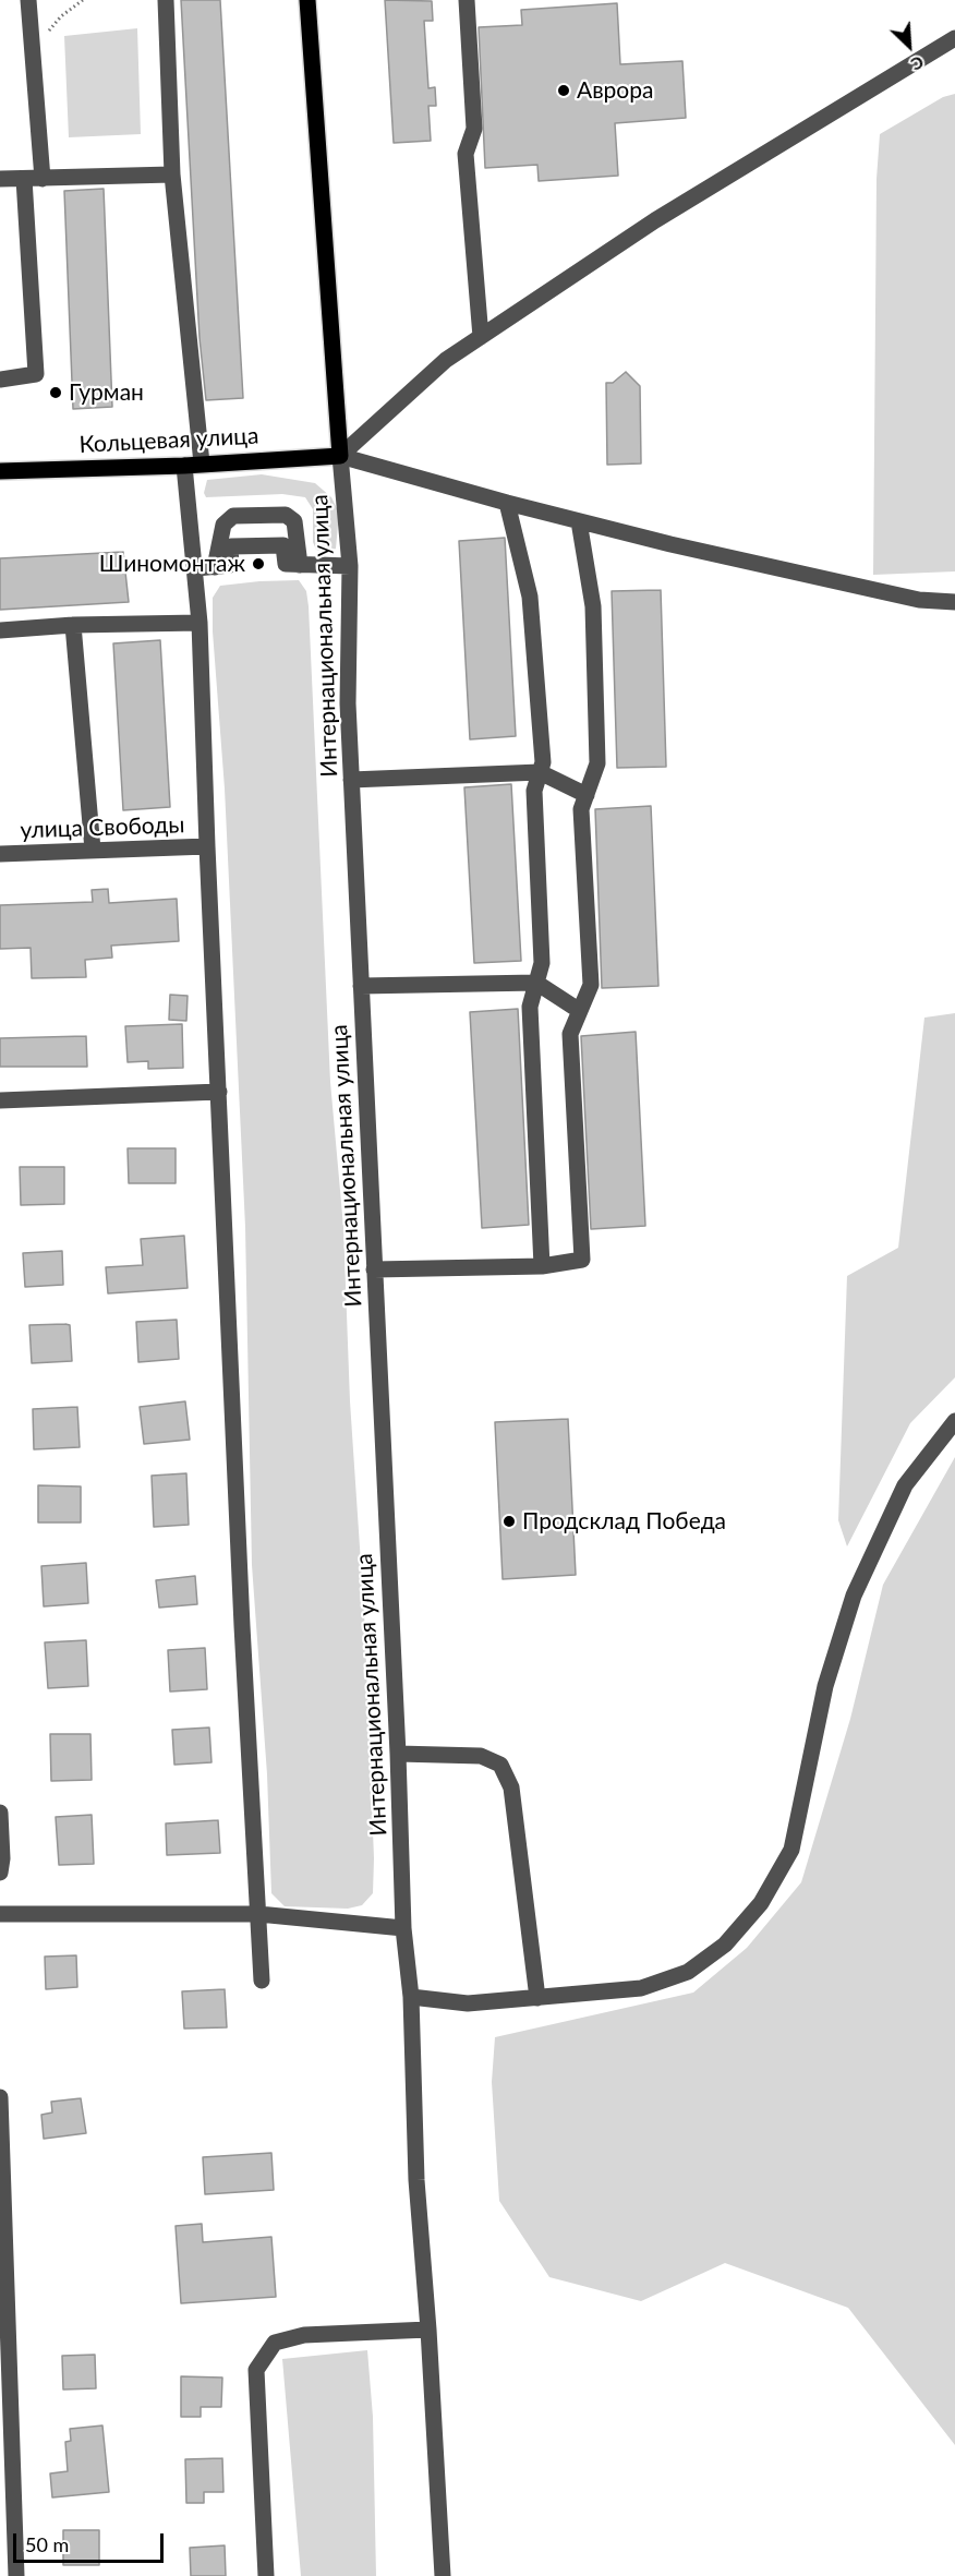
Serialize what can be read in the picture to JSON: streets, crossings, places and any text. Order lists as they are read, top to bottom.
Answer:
{
  "streets": {
    "main road": ["Кольцевая улица", "Интернациональная улица"],
    "street": ["улица Свободы"]
  },
  "crossings": [
    ["Кольцевая улица", "Интернациональная улица"]
  ],
  "places": [
    "Аврора",
    "Гурман",
    "Шиномонтаж",
    "Продсклад Победа"
  ],
  "scale_bar": "50 m",
  "north": "bottom right"
}
